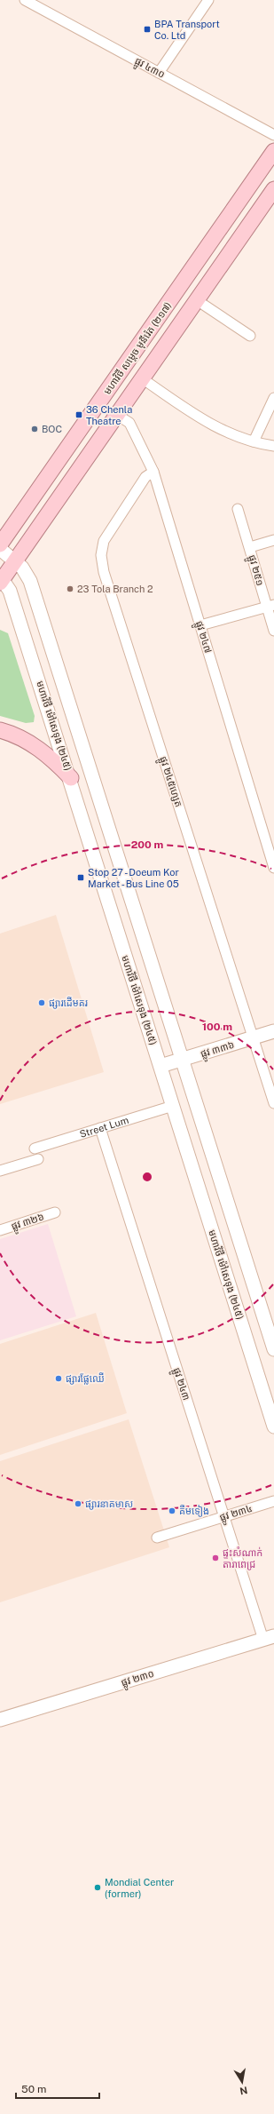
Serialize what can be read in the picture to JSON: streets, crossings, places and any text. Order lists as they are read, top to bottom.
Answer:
{
  "streets": {
    "main road": [
      "មហាវិថី សម្តេច មុនីរ៉េត (២១៧)",
      "មហាវិថី ម៉ៅសេទុង (២៤៥)",
      "ផ្លូវ ៣៣៦",
      "ផ្លូវ ២៣០"
    ],
    "street": [
      "ផ្លូវ ៤៣០",
      "ផ្លូវ ២៥១",
      "ផ្លូវ ២៤៧",
      "ផ្លូវ ២៤៥ហ្សេត",
      "Street Lum",
      "ផ្លូវ ៣២៦",
      "ផ្លូវ ២៤៣",
      "ផ្លូវ ២៣៤"
    ]
  },
  "crossings": [
    ["ផ្លូវ ២៤៧", "ផ្លូវ ២៤៥ហ្សេត"],
    ["មហាវិថី ម៉ៅសេទុង (២៤៥)", "ផ្លូវ ៣៣៦"],
    ["មហាវិថី ម៉ៅសេទុង (២៤៥)", "Street Lum"],
    ["ផ្លូវ ២៤៥ហ្សេត", "ផ្លូវ ៣៣៦"],
    ["Street Lum", "ផ្លូវ ២៤៣"],
    ["ផ្លូវ ២៤៣", "ផ្លូវ ២៣៤"],
    ["ផ្លូវ ២៤៣", "ផ្លូវ ២៣០"]
  ],
  "places": {
    "transit": ["BPA Transport Co. Ltd", "36 Chenla Theatre", "Stop 27 - Doeum Kor Market - Bus Line 05"],
    "other": [
      "BOC",
      "23 Tola Branch 2",
      "ផ្សារដើមគរ",
      "ផ្សារផ្លែឈើ",
      "ផ្សារនាគមាស",
      "គឹមទៀង",
      "ផ្ទះសំណាក់ តារាពេជ្រ",
      "Mondial Center (former)"
    ]
  },
  "scale_bar": "50 m",
  "north": "bottom",
  "rings": ["200 m", "100 m"]
}
